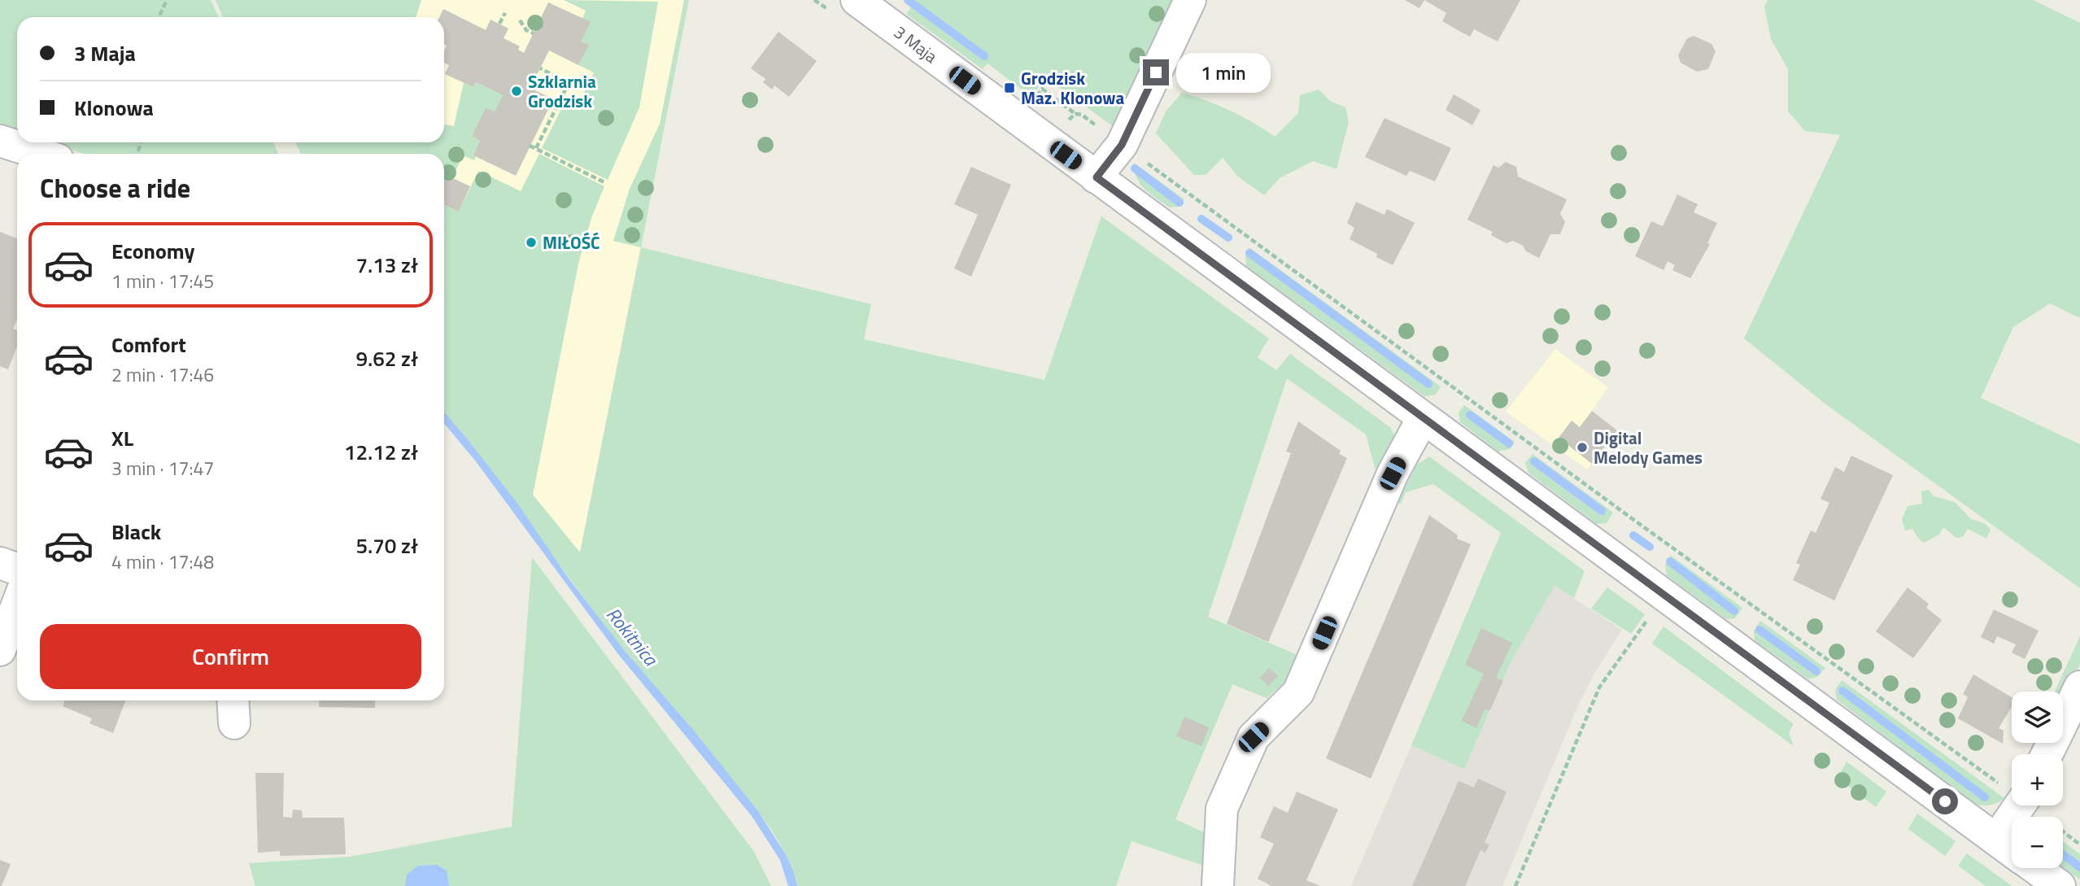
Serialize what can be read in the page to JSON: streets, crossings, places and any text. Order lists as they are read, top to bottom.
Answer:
{
  "streets": {
    "street": ["3 Maja"]
  },
  "water": ["Rokitnica"],
  "places": {
    "transit": ["Grodzisk Maz. Klonowa"],
    "other": ["Szklarnia Grodzisk", "MIŁOŚĆ", "Digital Melody Games"]
  },
  "page": {
    "banner": ["3 Maja", "Klonowa"],
    "bubble": "1 min",
    "heading": "Choose a ride",
    "list": [
      {
        "name": "Economy",
        "note": "1 min · 17:45",
        "value": "7.13 zł"
      },
      {
        "name": "Comfort",
        "note": "2 min · 17:46",
        "value": "9.62 zł"
      },
      {
        "name": "XL",
        "note": "3 min · 17:47",
        "value": "12.12 zł"
      },
      {
        "name": "Black",
        "note": "4 min · 17:48",
        "value": "5.70 zł"
      }
    ],
    "buttons": "Confirm",
    "map_buttons": ["+", "−"]
  }
}
